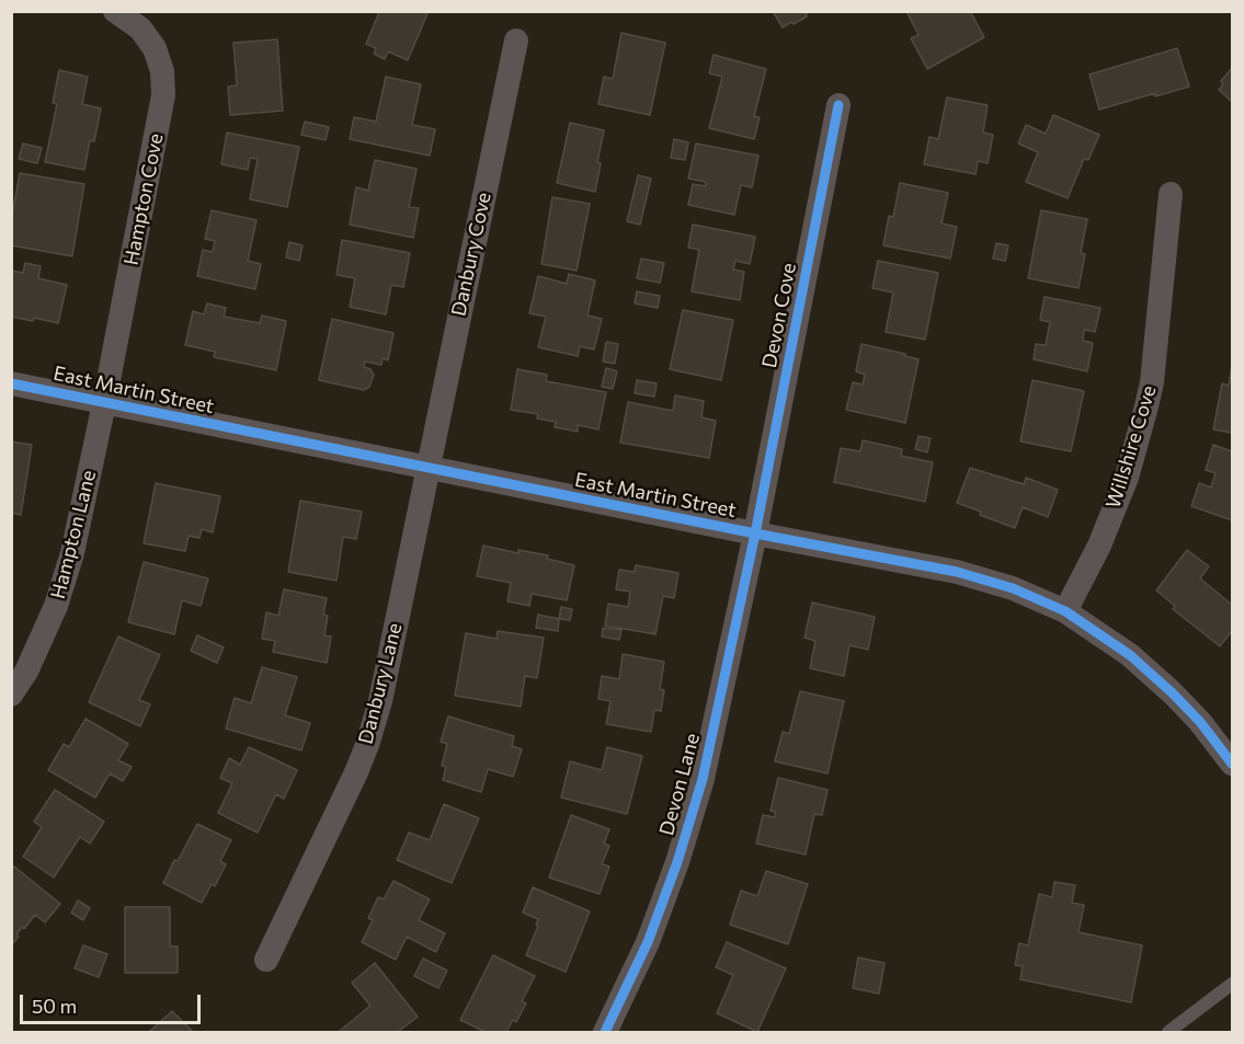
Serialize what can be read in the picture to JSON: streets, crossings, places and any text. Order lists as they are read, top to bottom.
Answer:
{
  "streets": {
    "street": [
      "Hampton Cove",
      "Danbury Cove",
      "Devon Cove",
      "East Martin Street",
      "Willshire Cove",
      "Hampton Lane",
      "Danbury Lane",
      "Devon Lane"
    ]
  },
  "crossings": [
    ["Hampton Cove", "East Martin Street"],
    ["Hampton Cove", "Hampton Lane"],
    ["Danbury Cove", "East Martin Street"],
    ["Danbury Cove", "Danbury Lane"],
    ["Devon Cove", "East Martin Street"],
    ["Devon Cove", "Devon Lane"],
    ["East Martin Street", "Willshire Cove"],
    ["East Martin Street", "Hampton Lane"],
    ["East Martin Street", "Danbury Lane"],
    ["East Martin Street", "Devon Lane"]
  ],
  "scale_bar": "50 m"
}
